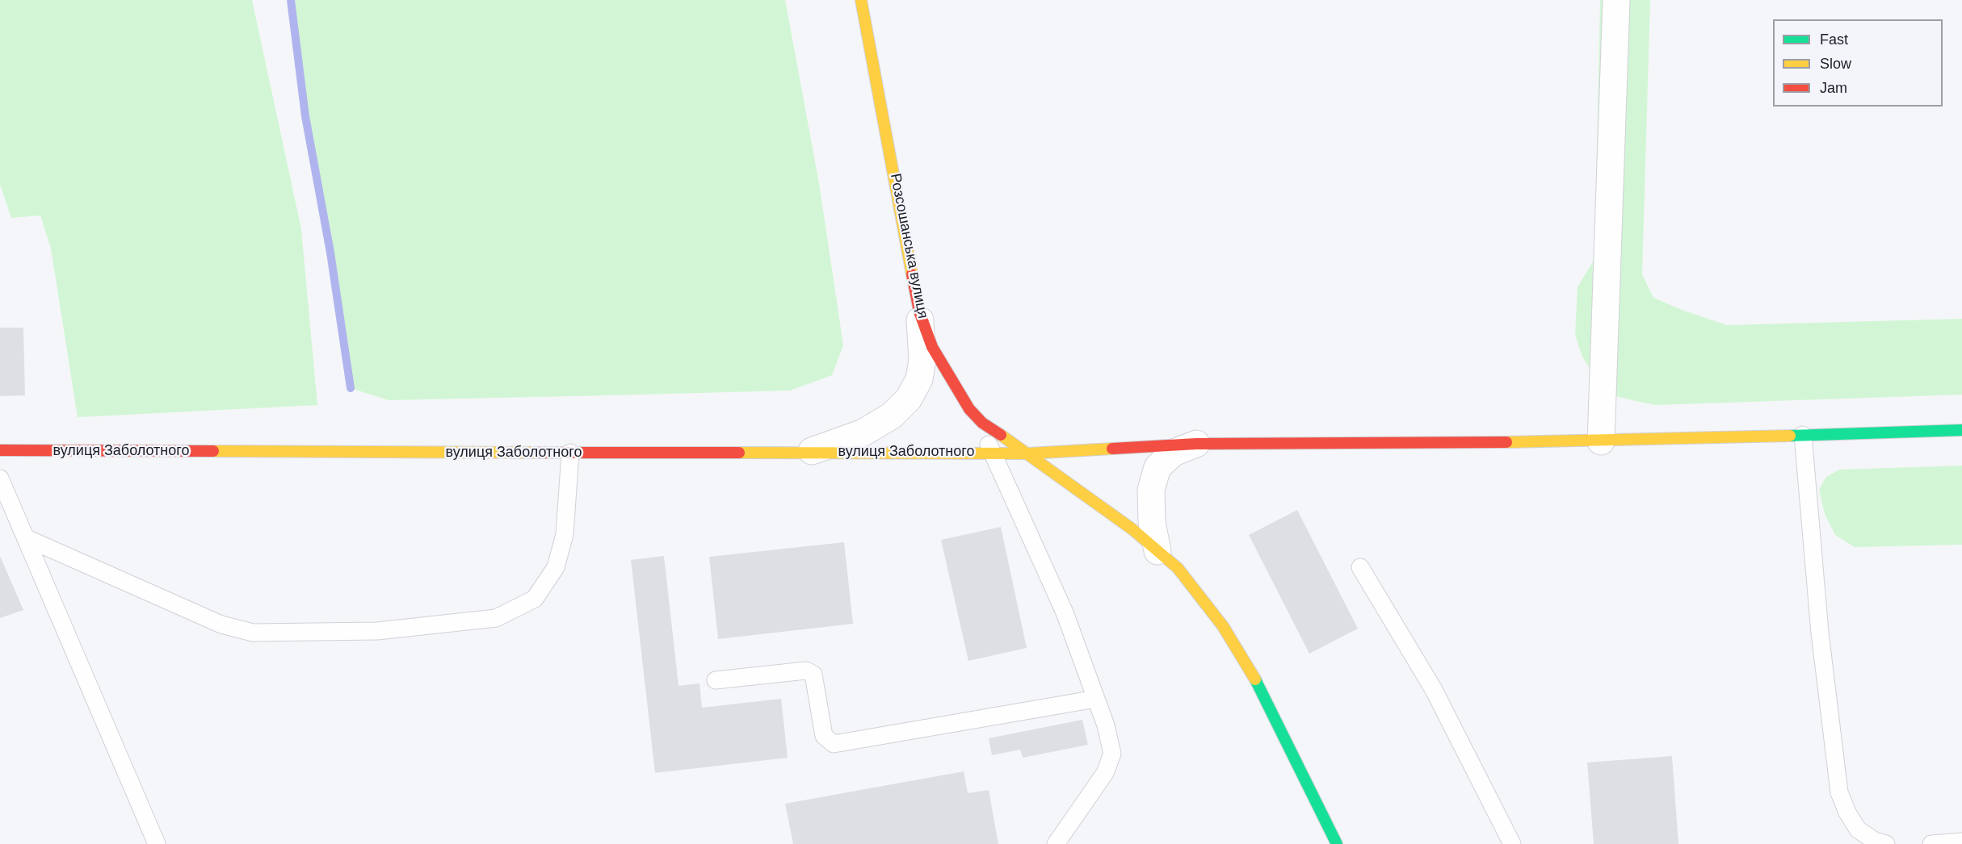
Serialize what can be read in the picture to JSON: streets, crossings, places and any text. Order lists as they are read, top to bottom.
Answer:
{
  "streets": {
    "street": ["Розсошанська вулиця", "вулиця Заболотного"]
  },
  "crossings": [
    ["Розсошанська вулиця", "вулиця Заболотного"]
  ],
  "legend": ["Fast", "Slow", "Jam"]
}
